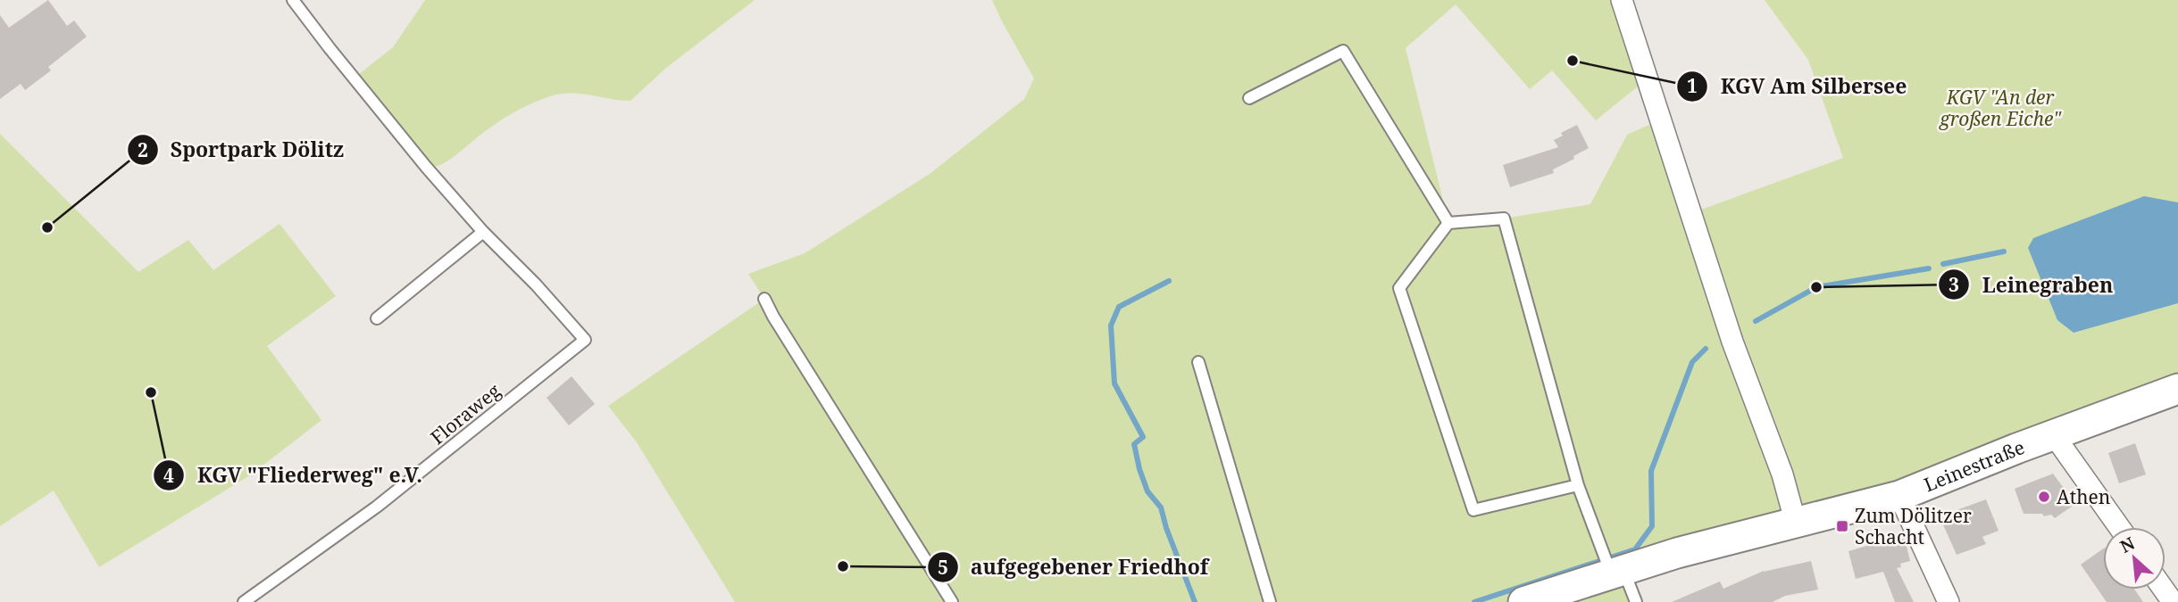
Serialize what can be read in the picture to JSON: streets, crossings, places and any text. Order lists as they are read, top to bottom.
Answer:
{
  "streets": {
    "main road": ["Leinestraße"],
    "lane": ["Floraweg"]
  },
  "parks": ["KGV \"An der großen Eiche\""],
  "places": {
    "other": [
      "KGV Am Silbersee",
      "Sportpark Dölitz",
      "Leinegraben",
      "KGV \"Fliederweg\" e.V.",
      "Athen",
      "aufgegebener Friedhof"
    ],
    "transit": ["Zum Dölitzer Schacht"]
  },
  "north": "top left"
}
